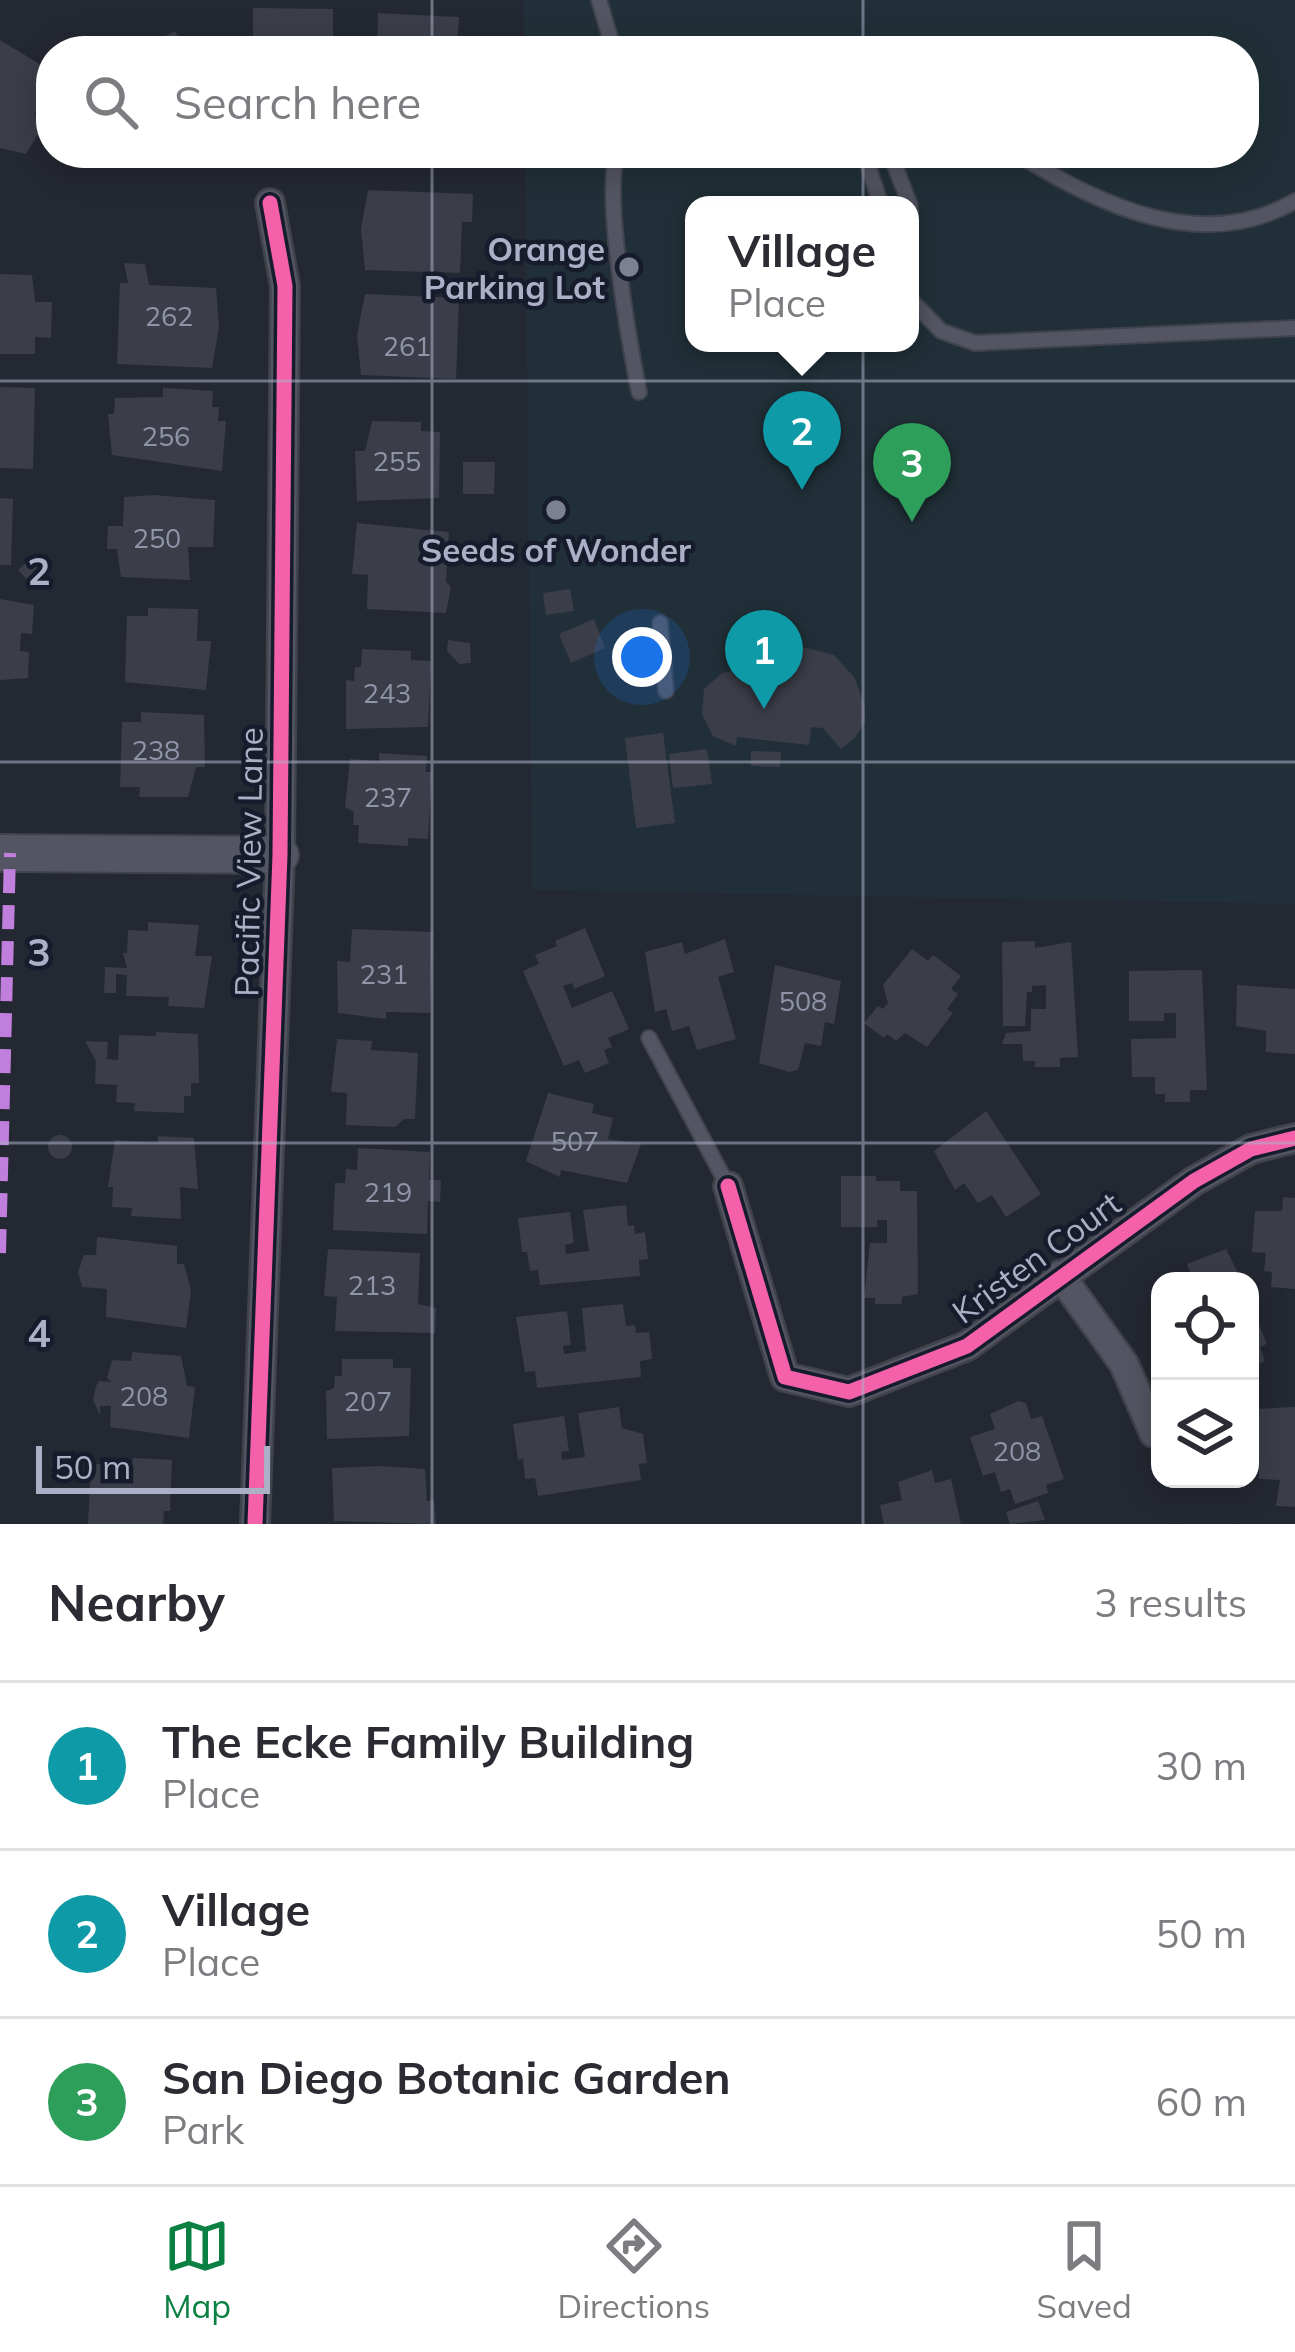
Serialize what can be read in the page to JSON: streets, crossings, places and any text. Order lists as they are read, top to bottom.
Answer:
{
  "streets": {
    "street": ["Pacific View Lane", "Kristen Court"]
  },
  "places": ["Orange Parking Lot", "Seeds of Wonder"],
  "house_numbers": [
    "262",
    "261",
    "256",
    "255",
    "250",
    "243",
    "238",
    "237",
    "231",
    "508",
    "507",
    "219",
    "213",
    "208",
    "207",
    "208"
  ],
  "scale_bar": "50 m",
  "page": {
    "search": "Search here",
    "popup": ["Village", "Place"],
    "pins": ["2", "3", "1"],
    "scale": "50 m",
    "heading": ["Nearby", "3 results"],
    "list": [
      {
        "mark": "1",
        "name": "The Ecke Family Building",
        "note": "Place",
        "value": "30 m"
      },
      {
        "mark": "2",
        "name": "Village",
        "note": "Place",
        "value": "50 m"
      },
      {
        "mark": "3",
        "name": "San Diego Botanic Garden",
        "note": "Park",
        "value": "60 m"
      }
    ],
    "nav": ["Map", "Directions", "Saved"]
  },
  "grid": {
    "rows": ["2", "3", "4"]
  }
}
